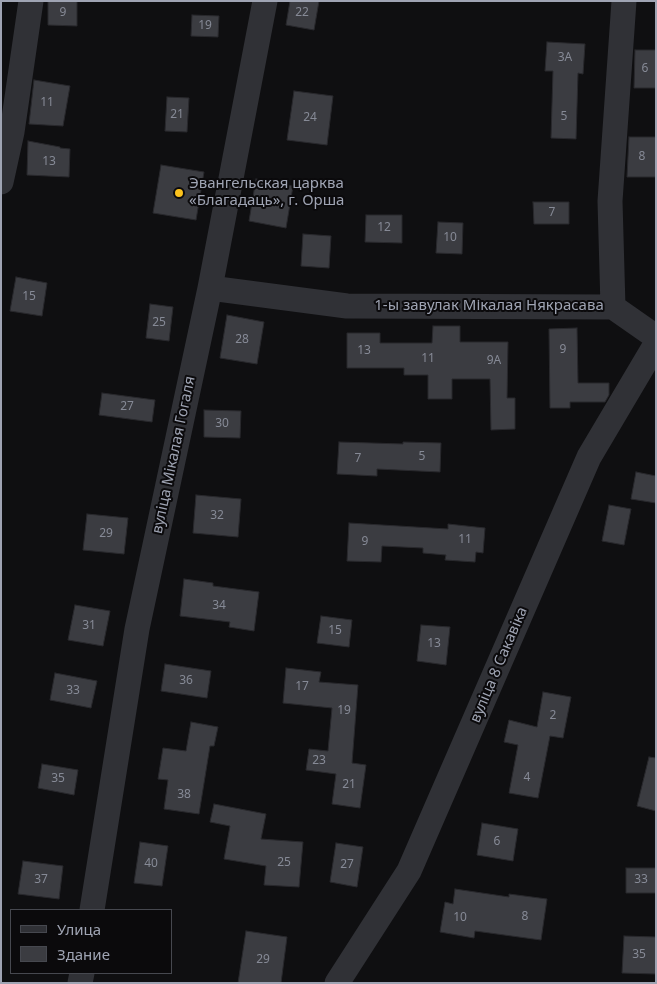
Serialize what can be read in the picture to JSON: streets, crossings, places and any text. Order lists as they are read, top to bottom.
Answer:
{
  "streets": {
    "street": ["1-ы завулак Мікалая Някрасава", "вуліца Мікалая Гогаля", "вуліца 8 Сакавіка"]
  },
  "crossings": [
    ["1-ы завулак Мікалая Някрасава", "вуліца Мікалая Гогаля"]
  ],
  "places": ["Эвангельская царква «Благадаць», г. Орша"],
  "house_numbers": [
    "9",
    "22",
    "19",
    "3А",
    "6",
    "11",
    "21",
    "5",
    "24",
    "8",
    "13",
    "7",
    "12",
    "10",
    "15",
    "25",
    "28",
    "9",
    "13",
    "11",
    "9А",
    "27",
    "30",
    "5",
    "7",
    "32",
    "29",
    "11",
    "9",
    "34",
    "31",
    "15",
    "13",
    "36",
    "17",
    "33",
    "19",
    "2",
    "23",
    "4",
    "35",
    "21",
    "38",
    "6",
    "25",
    "40",
    "27",
    "37",
    "33",
    "8",
    "10",
    "35",
    "29"
  ],
  "legend": ["Улица", "Здание"]
}
